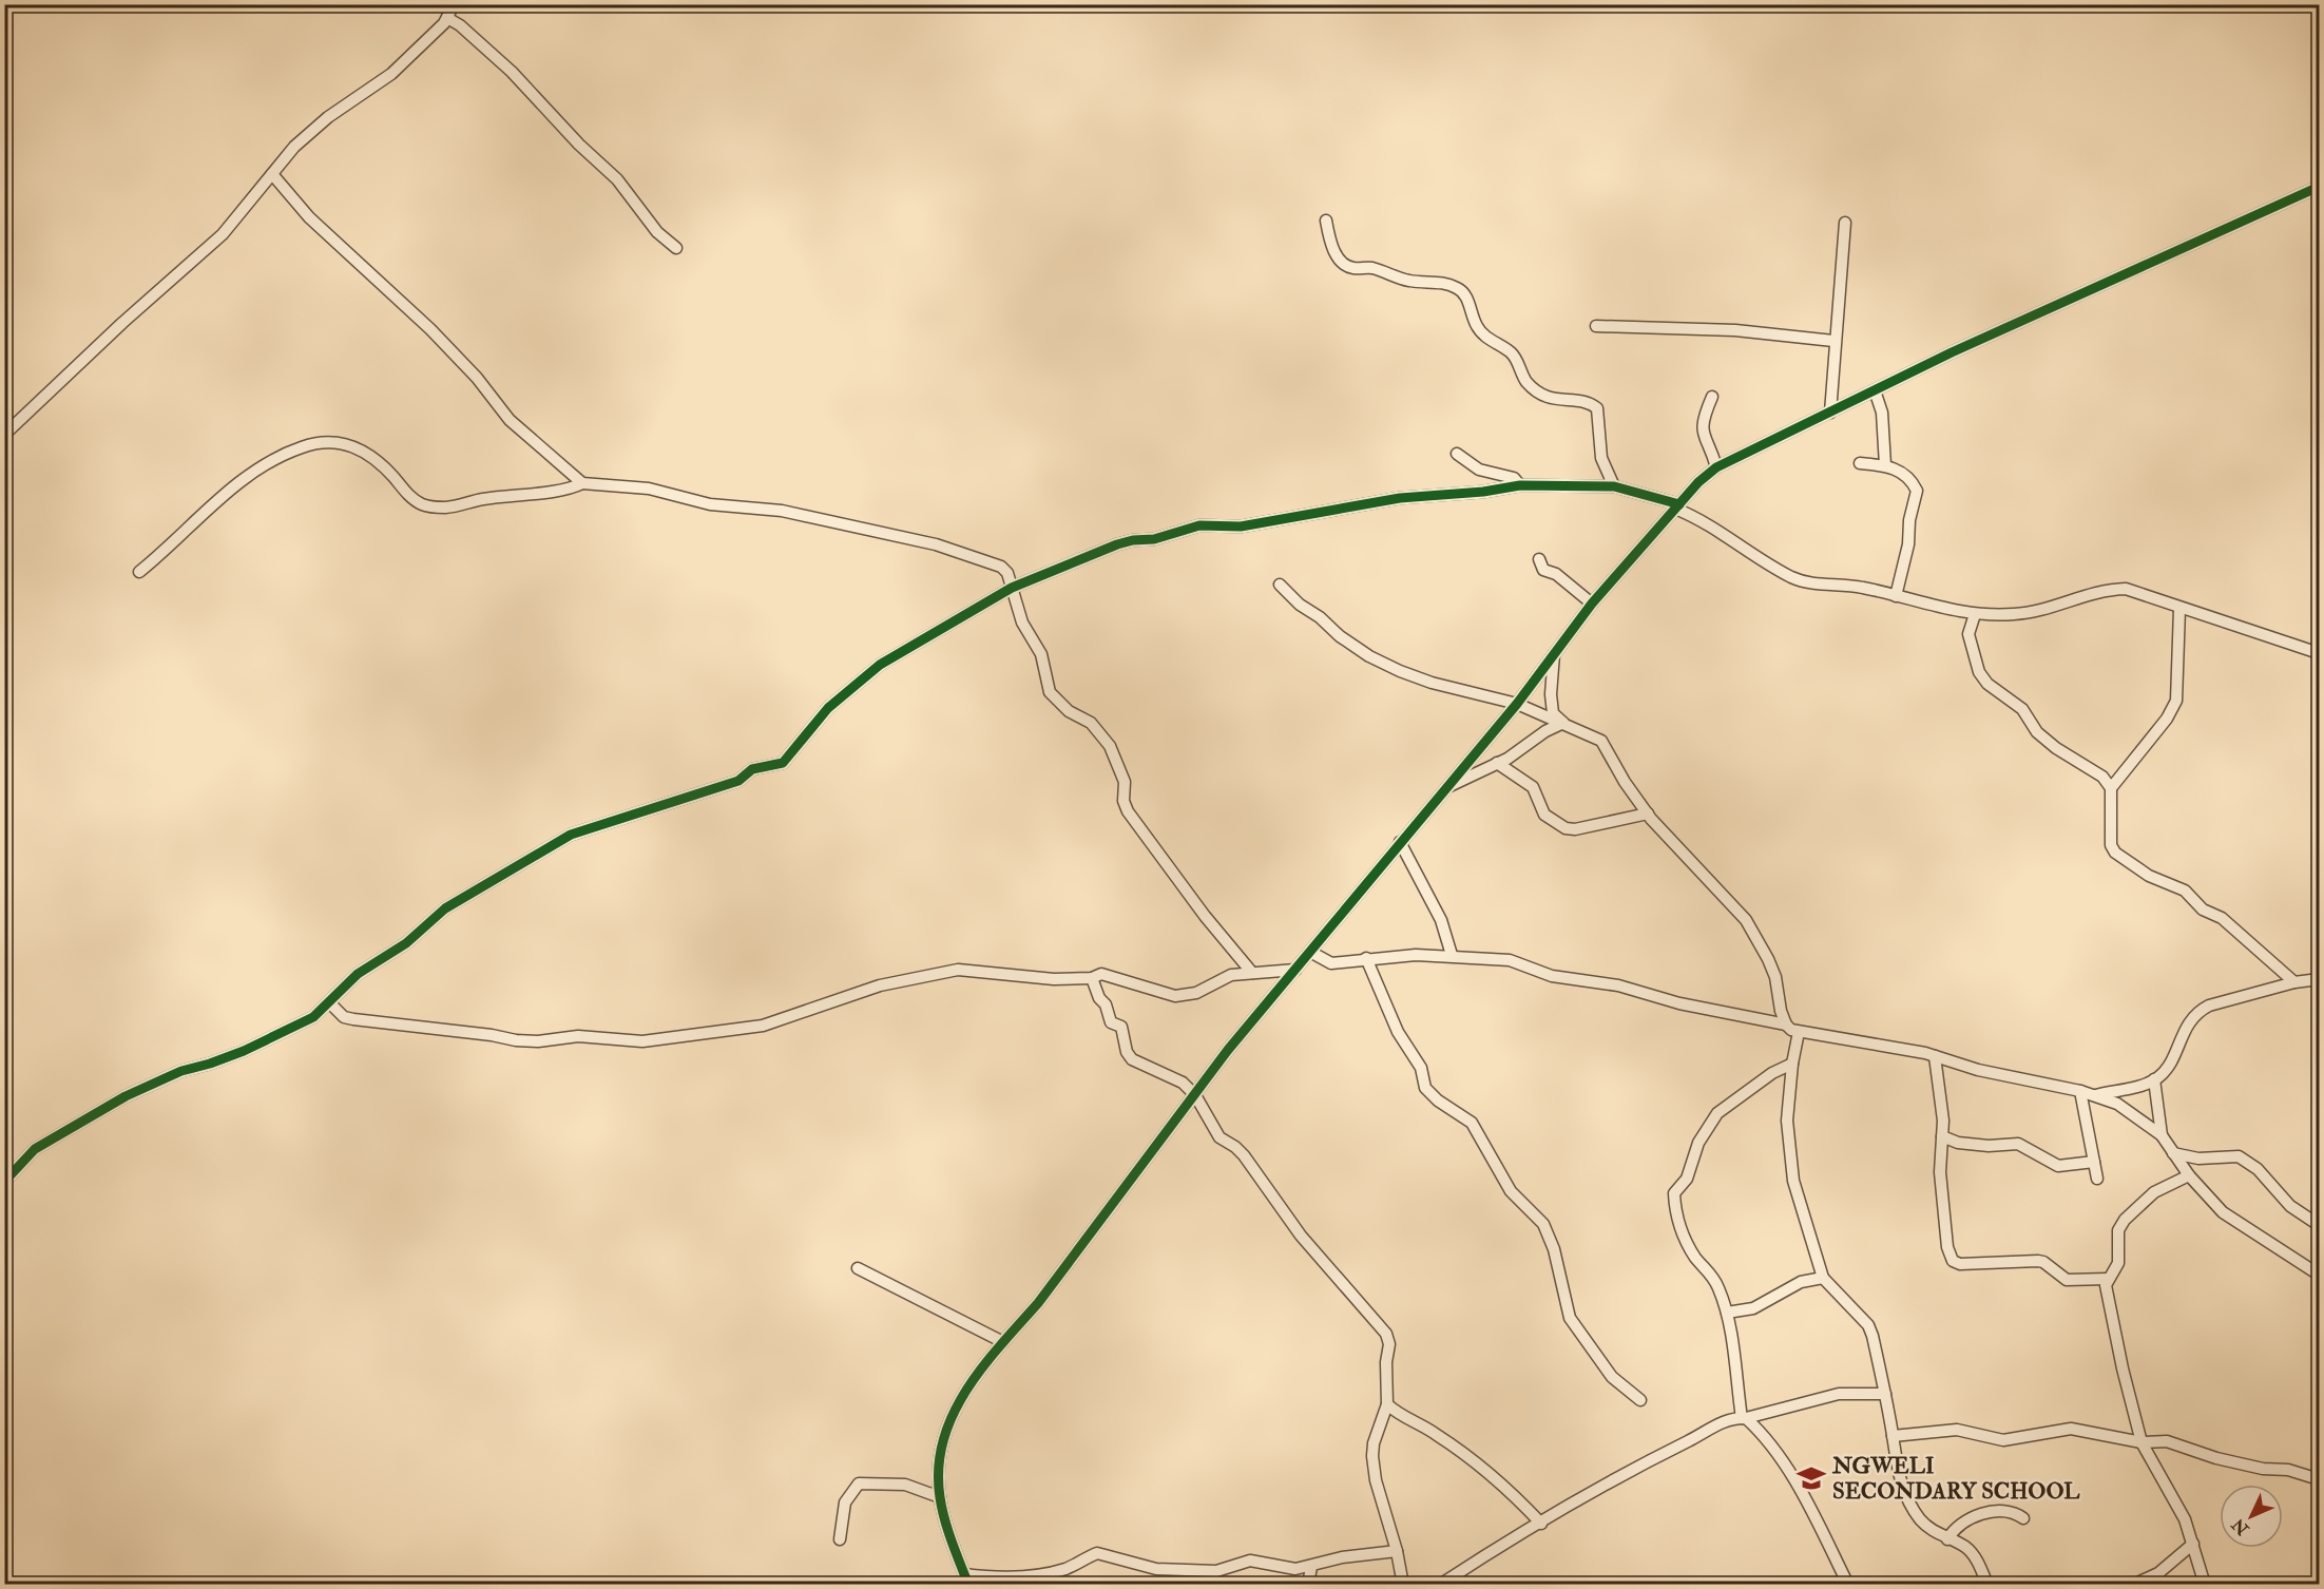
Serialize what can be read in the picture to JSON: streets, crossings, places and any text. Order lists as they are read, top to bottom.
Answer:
{
  "places": {
    "school or university": ["NGWELI SECONDARY SCHOOL"]
  },
  "north": "bottom left"
}
